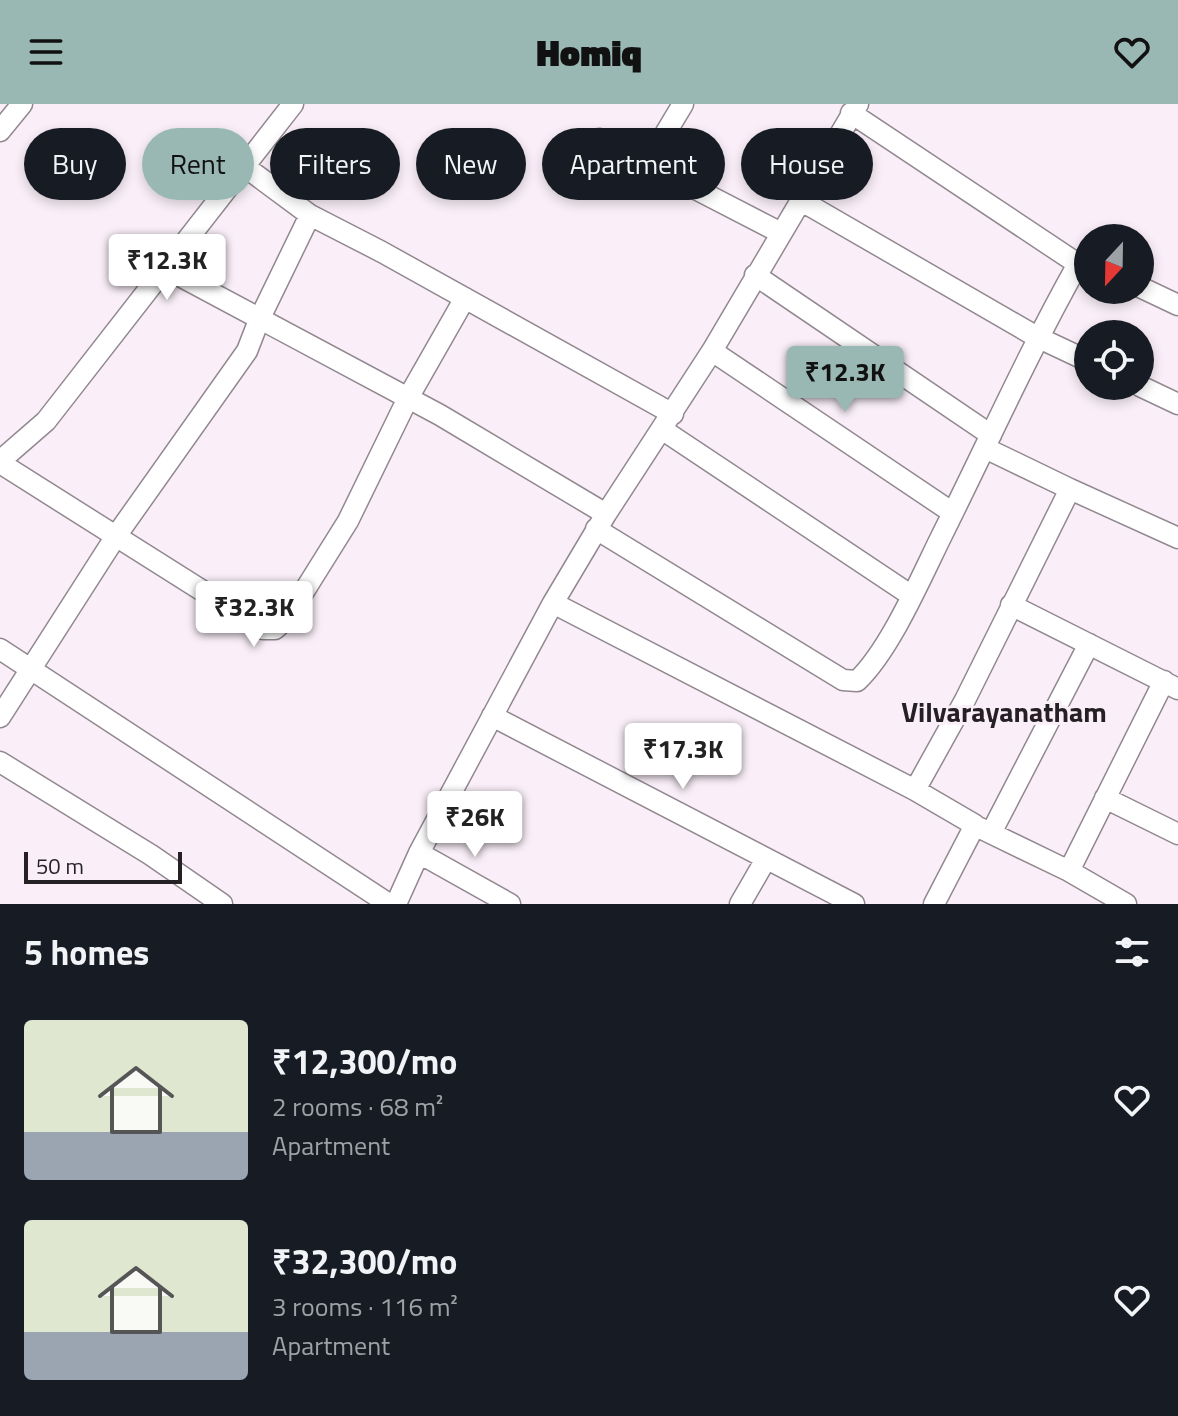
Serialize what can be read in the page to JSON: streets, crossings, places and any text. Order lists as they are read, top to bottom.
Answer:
{
  "districts": ["Vilvarayanatham"],
  "scale_bar": "50 m",
  "north": "bottom",
  "page": {
    "header": "Homiq",
    "chip": [
      "Buy",
      "Rent",
      "Filters",
      "New",
      "Apartment",
      "House"
    ],
    "price": [
      "₹12.3K",
      "₹12.3K",
      "₹32.3K",
      "₹17.3K",
      "₹26K"
    ],
    "scale": "50 m",
    "heading": "5 homes",
    "list": [
      {
        "name": "₹12,300/mo",
        "note": "2 rooms · 68 m² · Apartment"
      },
      {
        "name": "₹32,300/mo",
        "note": "3 rooms · 116 m² · Apartment"
      }
    ]
  }
}
